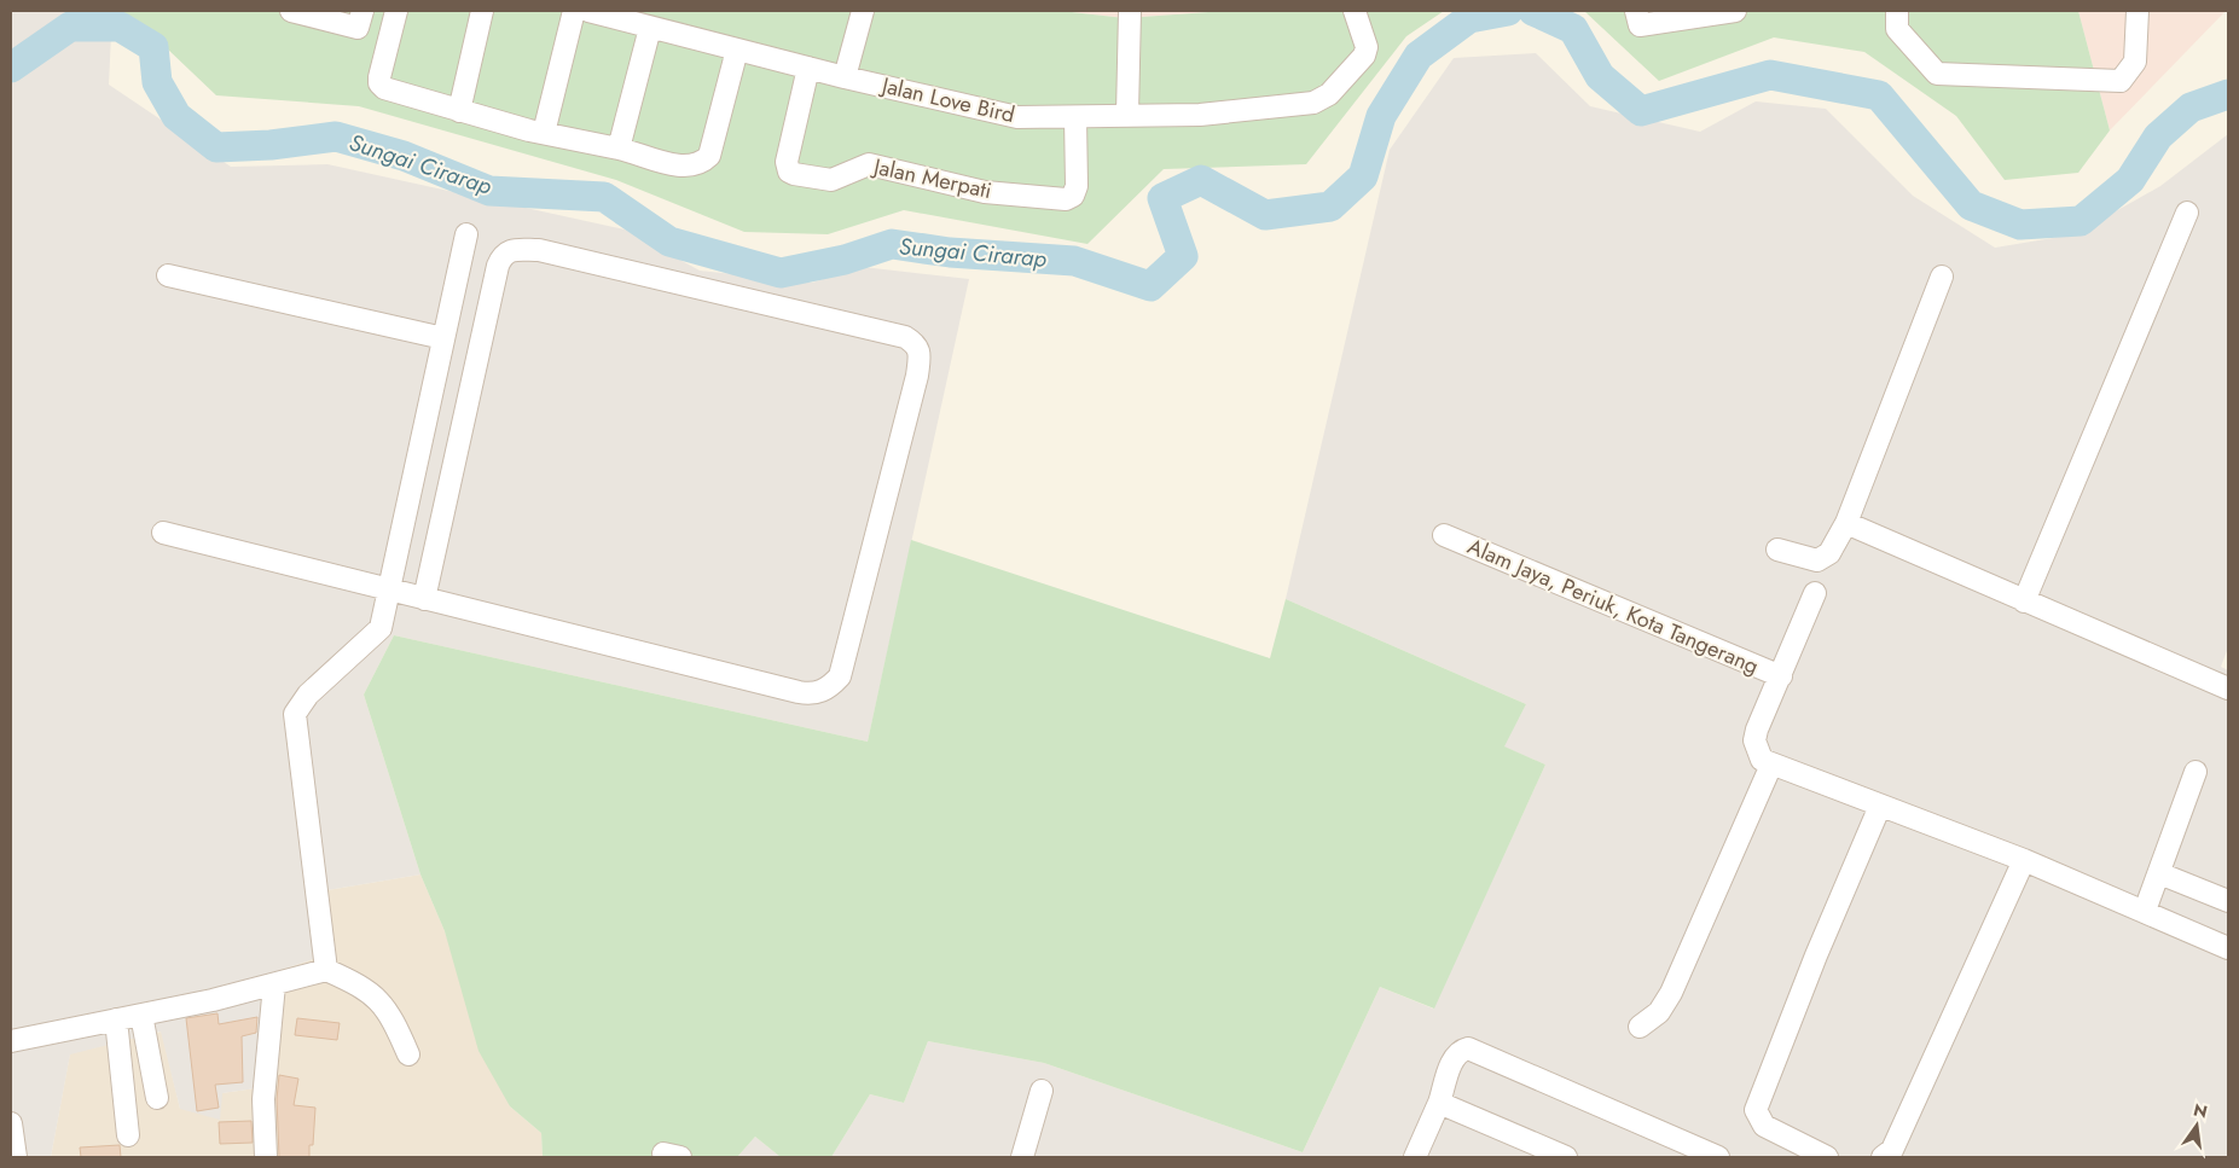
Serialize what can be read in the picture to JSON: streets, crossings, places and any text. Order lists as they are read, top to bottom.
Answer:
{
  "streets": {
    "street": ["Jalan Love Bird", "Jalan Merpati", "Alam Jaya, Periuk, Kota Tangerang"]
  },
  "crossings": [
    ["Jalan Love Bird", "Jalan Merpati"]
  ],
  "water": ["Sungai Cirarap"],
  "north": "top"
}
